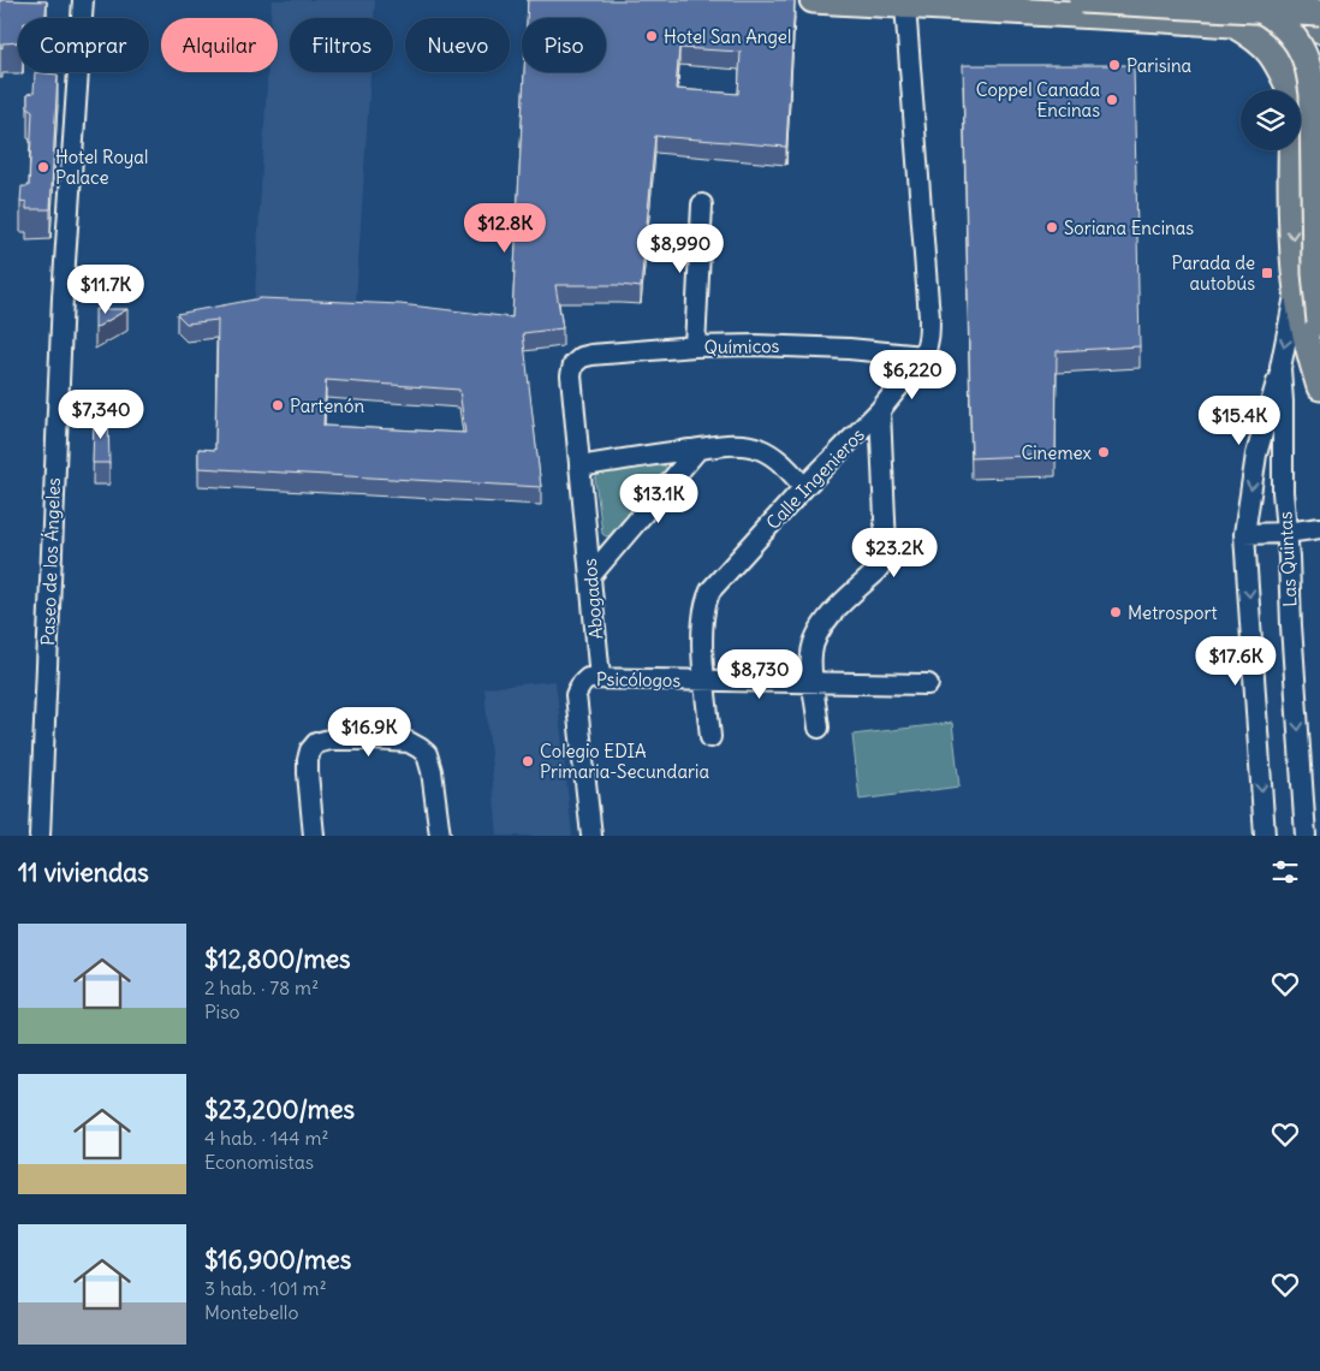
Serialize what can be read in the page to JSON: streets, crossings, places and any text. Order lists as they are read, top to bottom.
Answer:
{
  "streets": {
    "street": [
      "Químicos",
      "Calle Ingenieros",
      "Las Quintas",
      "Paseo de los Ángeles",
      "Abogados",
      "Psicólogos"
    ]
  },
  "crossings": [
    ["Químicos", "Calle Ingenieros"],
    ["Químicos", "Abogados"],
    ["Calle Ingenieros", "Psicólogos"],
    ["Abogados", "Psicólogos"]
  ],
  "places": {
    "other": [
      "Hotel San Angel",
      "Parisina",
      "Coppel Canada Encinas",
      "Hotel Royal Palace",
      "Soriana Encinas",
      "Partenón",
      "Cinemex",
      "Metrosport",
      "Colegio EDIA Primaria-Secundaria"
    ],
    "transit": ["Parada de autobús"]
  },
  "page": {
    "chip": [
      "Comprar",
      "Alquilar",
      "Filtros",
      "Nuevo",
      "Piso"
    ],
    "price": [
      "$12.8K",
      "$8,990",
      "$11.7K",
      "$6,220",
      "$7,340",
      "$15.4K",
      "$13.1K",
      "$23.2K",
      "$17.6K",
      "$8,730",
      "$16.9K"
    ],
    "heading": "11 viviendas",
    "list": [
      {
        "name": "$12,800/mes",
        "note": "2 hab. · 78 m² · Piso"
      },
      {
        "name": "$23,200/mes",
        "note": "4 hab. · 144 m² · Economistas"
      },
      {
        "name": "$16,900/mes",
        "note": "3 hab. · 101 m² · Montebello"
      }
    ]
  }
}
